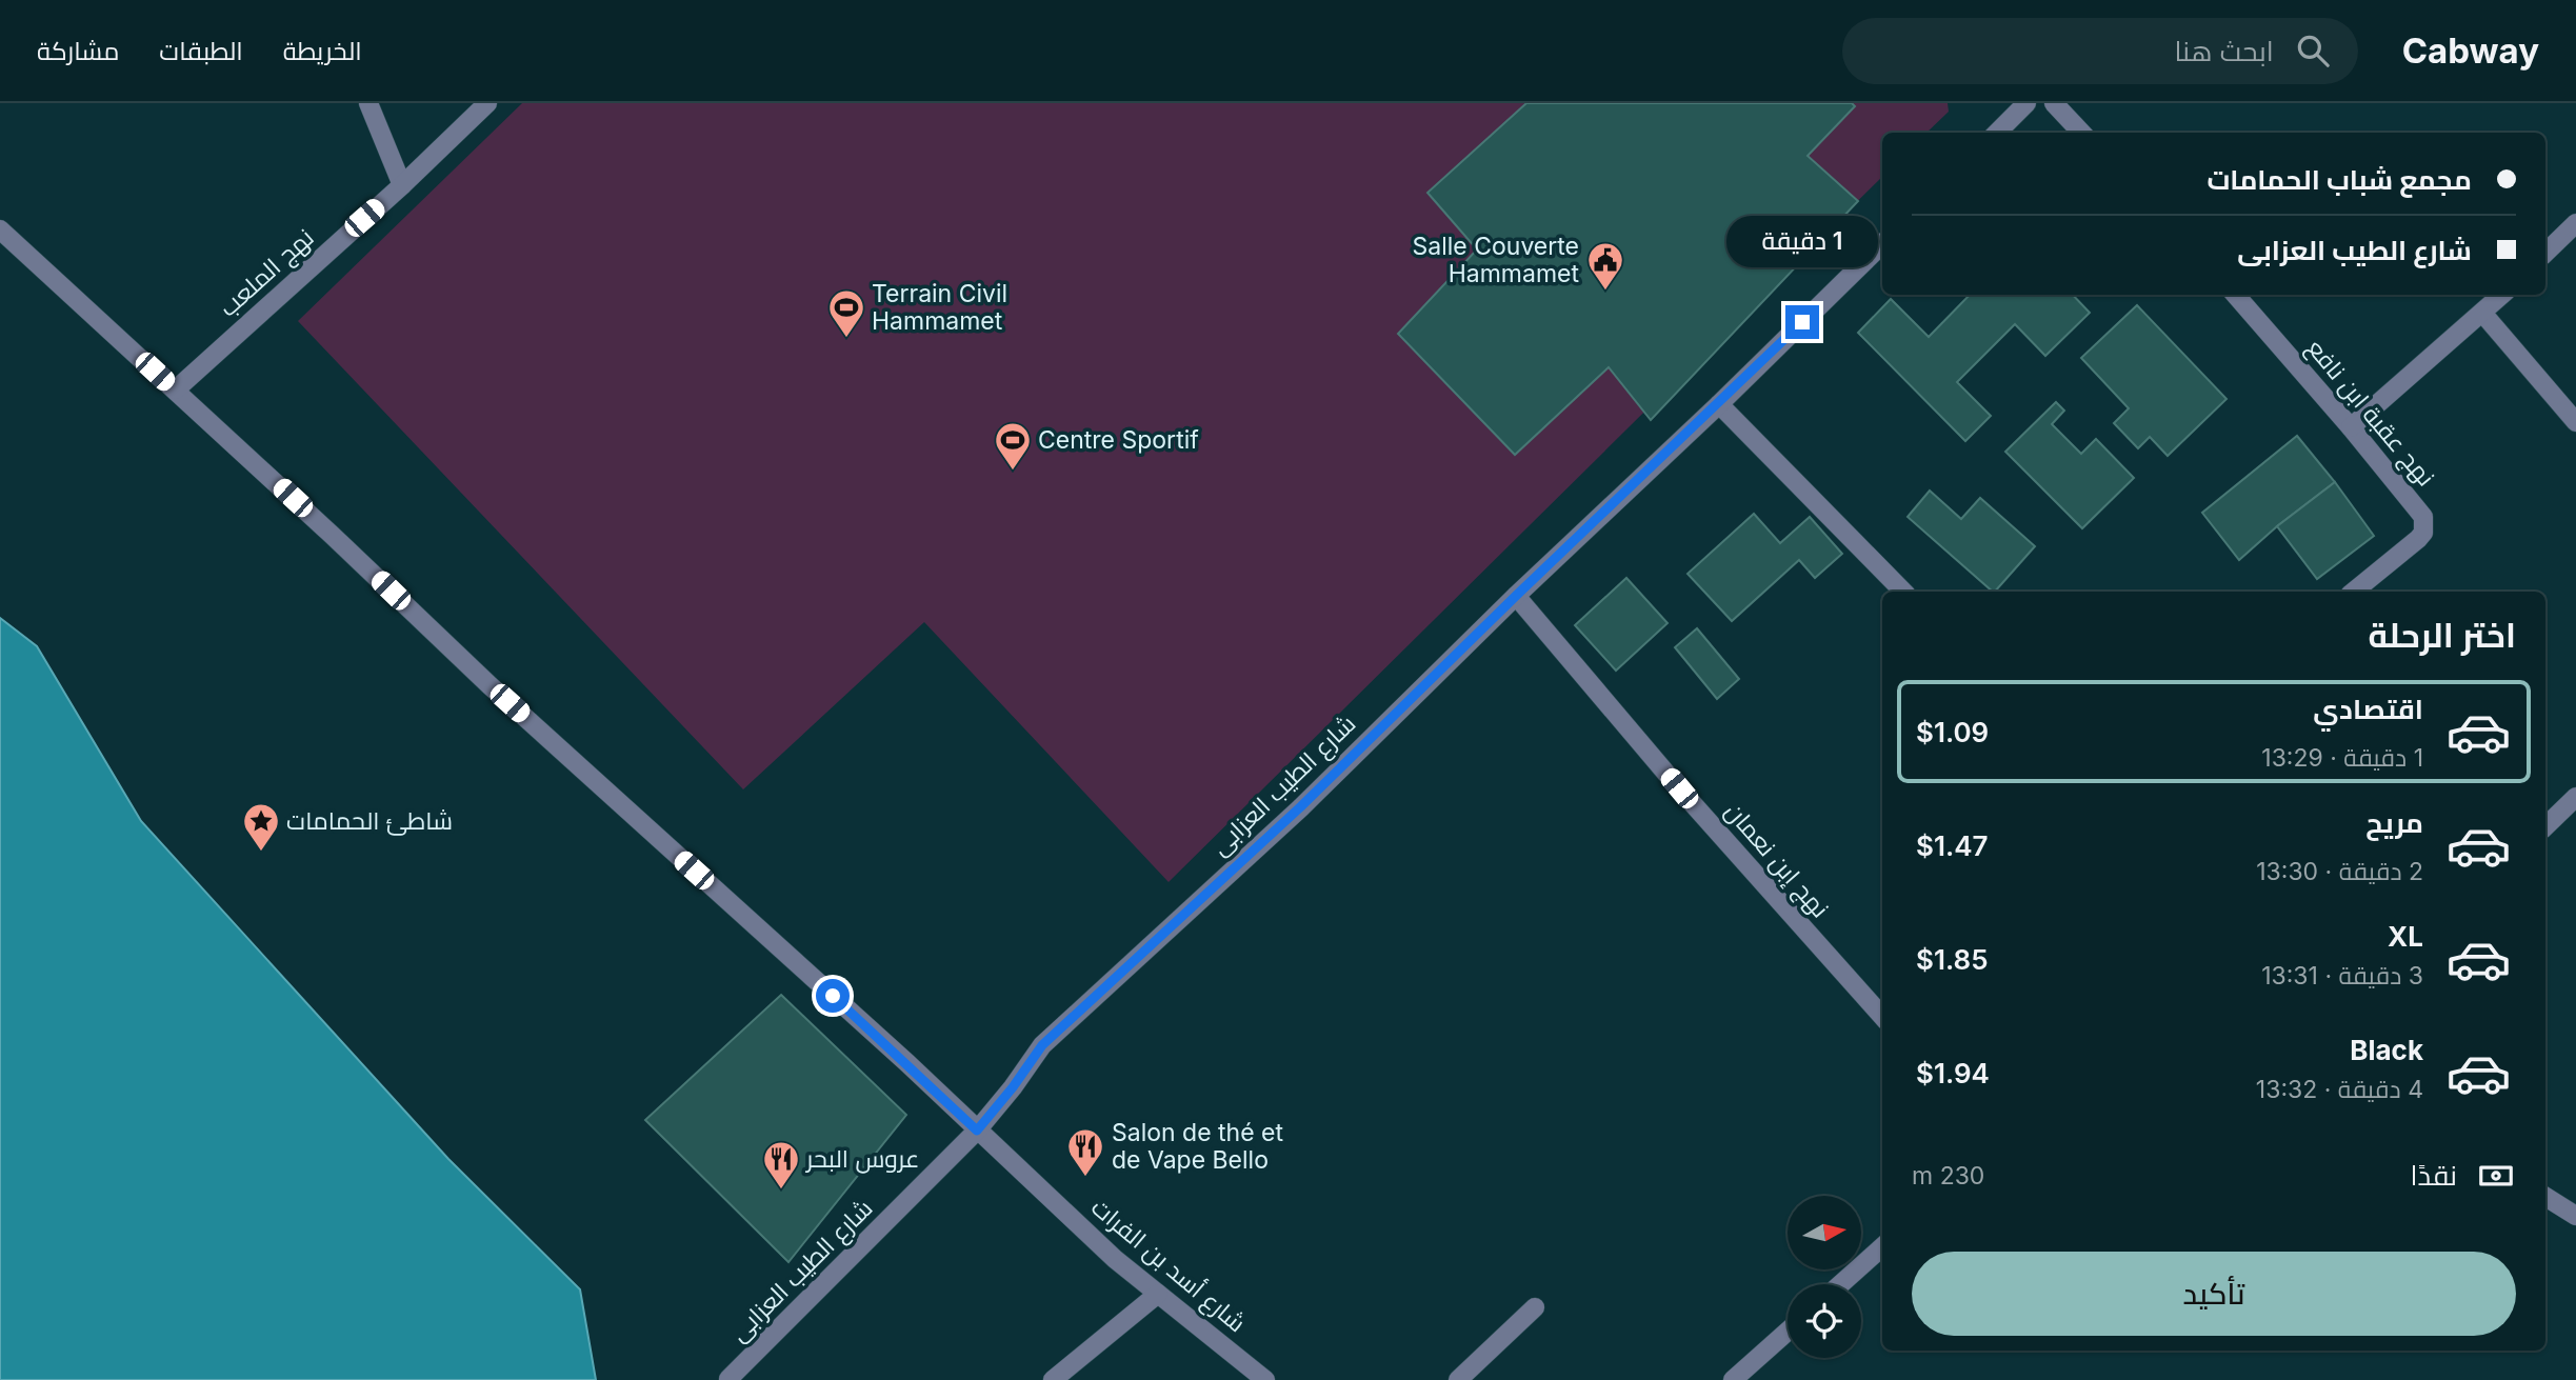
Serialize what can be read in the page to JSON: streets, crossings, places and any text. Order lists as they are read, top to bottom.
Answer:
{
  "streets": {
    "street": [
      "نهج الملعب",
      "نهج عقبة ابن نافع",
      "شارع الطيب العزابى",
      "نهج إبن نعمان",
      "شارع أسد بن الفرات"
    ]
  },
  "crossings": [
    ["نهج الملعب", "شارع أسد بن الفرات"],
    ["شارع الطيب العزابى", "نهج إبن نعمان"],
    ["شارع الطيب العزابى", "شارع أسد بن الفرات"]
  ],
  "places": {
    "public building": ["Salle Couverte Hammamet"],
    "sports": ["Terrain Civil Hammamet", "Centre Sportif"],
    "place": ["شاطئ الحمامات"],
    "restaurant": ["Salon de thé et de Vape Bello", "عروس البحر"]
  },
  "north": "right",
  "page": {
    "header": "Cabway",
    "search": "ابحث هنا",
    "nav": ["الخريطة", "الطبقات", "مشاركة"],
    "banner": ["مجمع شباب الحمامات", "شارع الطيب العزابى"],
    "bubble": "1 دقيقة",
    "heading": "اختر الرحلة",
    "list": [
      {
        "name": "اقتصادي",
        "note": "1 دقيقة · 13:29",
        "value": "$1.09"
      },
      {
        "name": "مريح",
        "note": "2 دقيقة · 13:30",
        "value": "$1.47"
      },
      {
        "name": "XL",
        "note": "3 دقيقة · 13:31",
        "value": "$1.85"
      },
      {
        "name": "Black",
        "note": "4 دقيقة · 13:32",
        "value": "$1.94"
      }
    ],
    "pay": ["نقدًا", "230 m"],
    "buttons": "تأكيد"
  }
}
